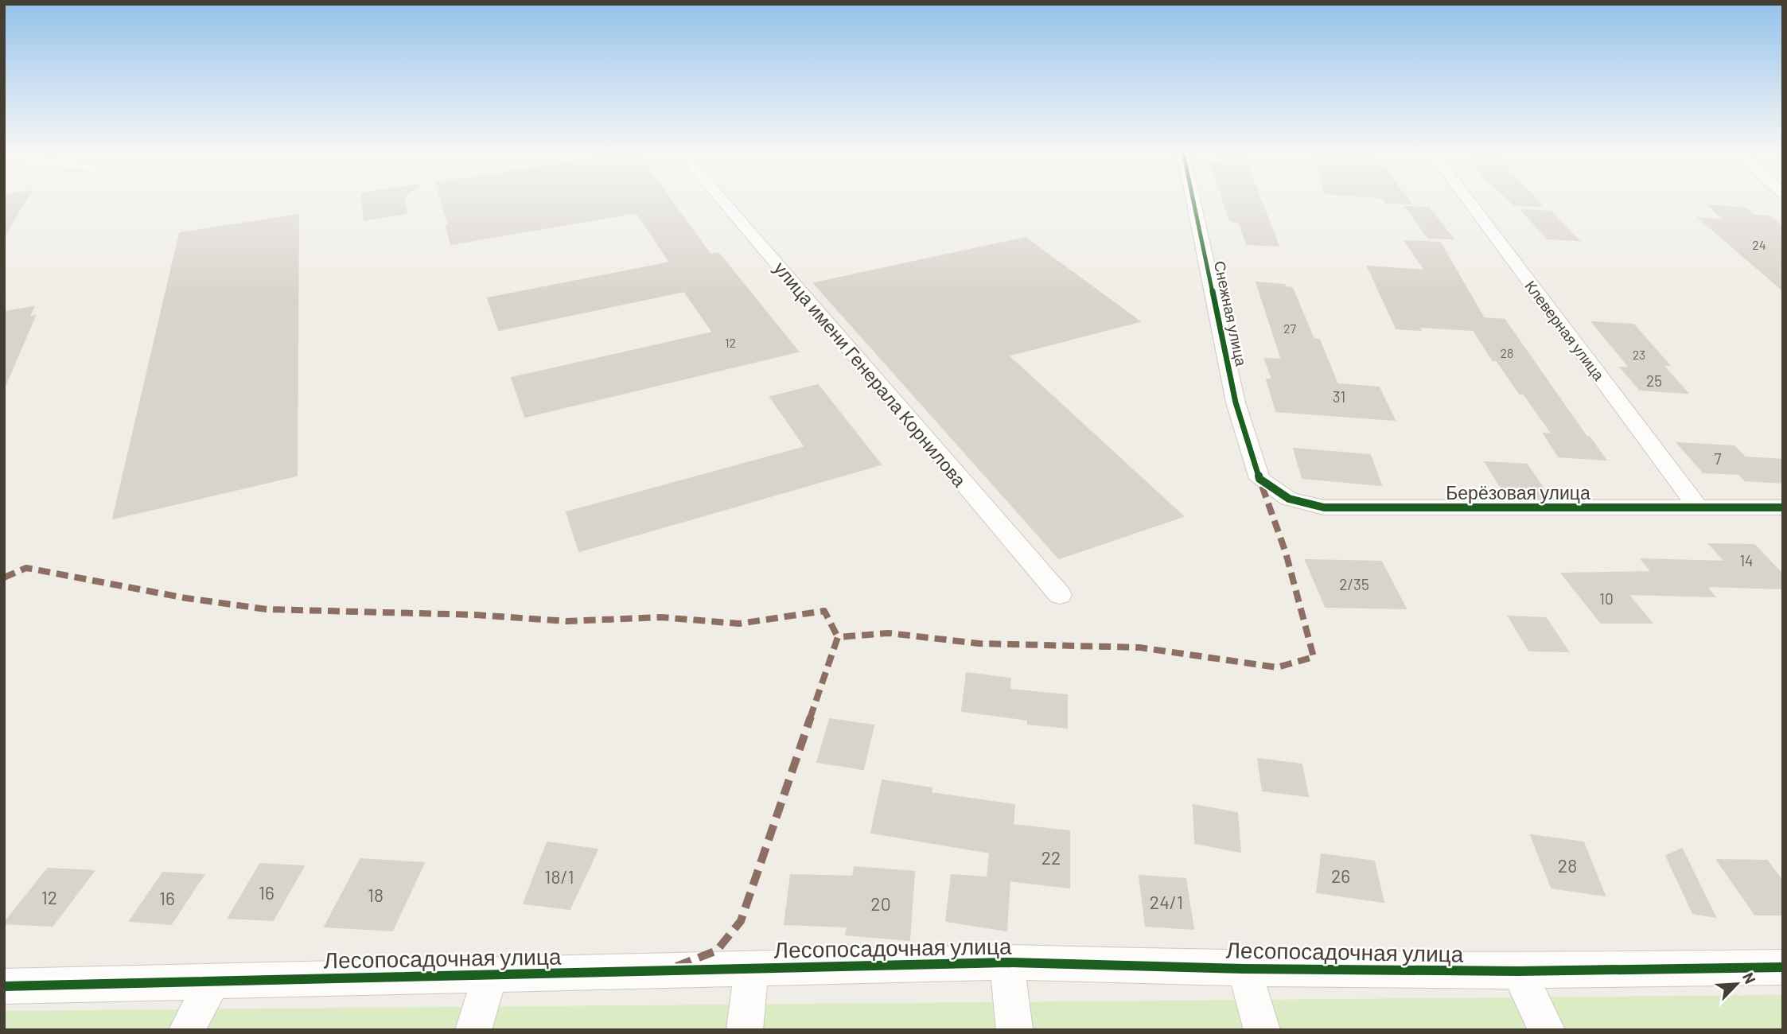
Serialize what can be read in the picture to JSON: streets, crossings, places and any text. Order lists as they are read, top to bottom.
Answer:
{
  "streets": {
    "street": [
      "Снежная улица",
      "Клеверная улица",
      "улица имени Генерала Корнилова",
      "Берёзовая улица",
      "Лесопосадочная улица"
    ]
  },
  "crossings": [
    ["Снежная улица", "Берёзовая улица"],
    ["Клеверная улица", "Берёзовая улица"]
  ],
  "house_numbers": [
    "24",
    "27",
    "12",
    "28",
    "23",
    "25",
    "31",
    "7",
    "14",
    "2/35",
    "10",
    "22",
    "28",
    "26",
    "18/1",
    "16",
    "18",
    "12",
    "16",
    "24/1",
    "20"
  ],
  "north": "top right"
}
